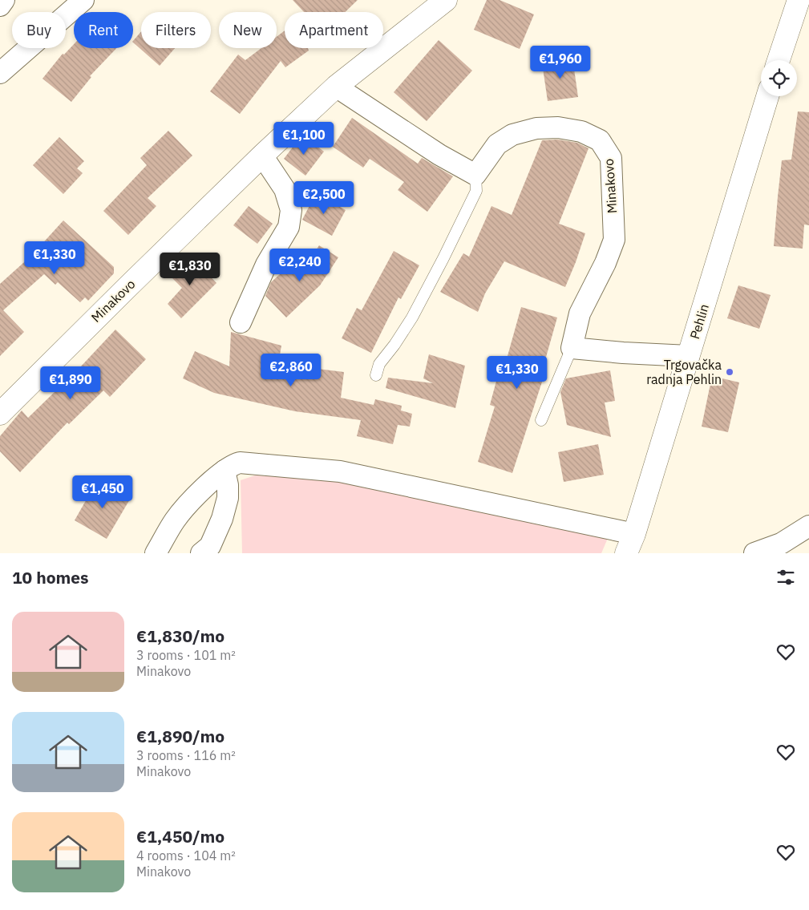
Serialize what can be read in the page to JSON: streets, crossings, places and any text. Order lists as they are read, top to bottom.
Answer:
{
  "streets": {
    "street": ["Minakovo", "Pehlin"]
  },
  "places": ["Trgovačka radnja Pehlin"],
  "page": {
    "chip": [
      "Buy",
      "Rent",
      "Filters",
      "New",
      "Apartment"
    ],
    "price": [
      "€1,960",
      "€1,100",
      "€2,500",
      "€1,330",
      "€2,240",
      "€1,830",
      "€2,860",
      "€1,330",
      "€1,890",
      "€1,450"
    ],
    "heading": "10 homes",
    "list": [
      {
        "name": "€1,830/mo",
        "note": "3 rooms · 101 m² · Minakovo"
      },
      {
        "name": "€1,890/mo",
        "note": "3 rooms · 116 m² · Minakovo"
      },
      {
        "name": "€1,450/mo",
        "note": "4 rooms · 104 m² · Minakovo"
      }
    ]
  }
}
